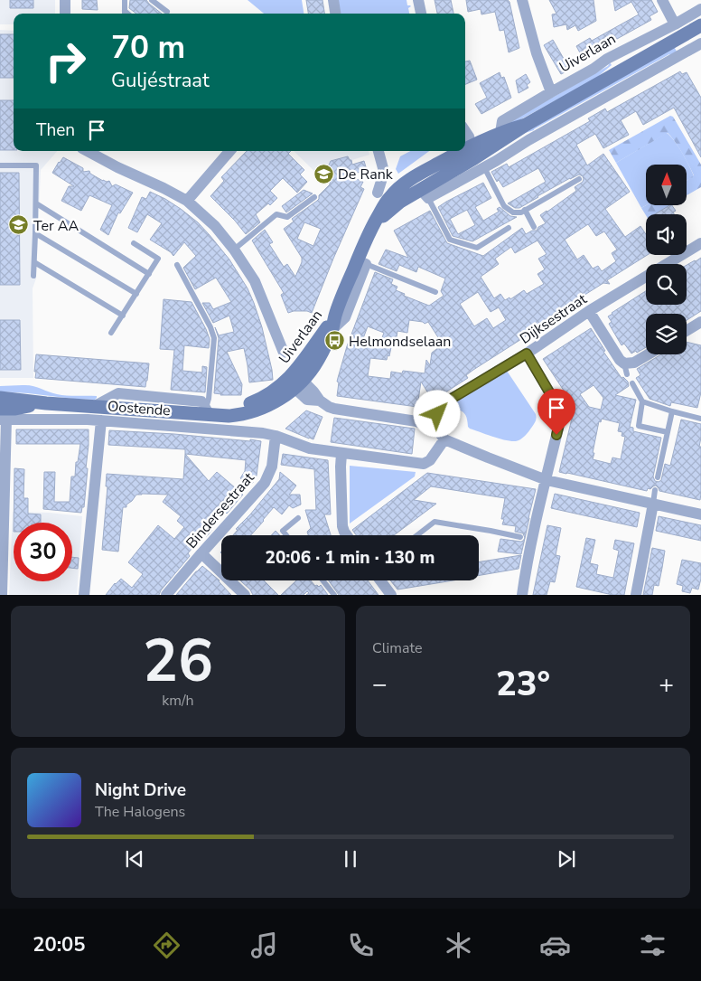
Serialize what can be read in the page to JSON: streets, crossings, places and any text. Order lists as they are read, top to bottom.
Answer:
{
  "streets": {
    "main road": ["Uiverlaan", "Oostende"],
    "street": ["Dijksestraat", "Bindersestraat"]
  },
  "crossings": [
    ["Uiverlaan", "Oostende"],
    ["Oostende", "Bindersestraat"]
  ],
  "places": {
    "school or university": ["De Rank", "Ter AA"],
    "bus stop": ["Helmondselaan"]
  },
  "north": "top",
  "page": {
    "turn": ["70 m", "Guljéstraat"],
    "then": "Then",
    "limit": "30",
    "trip": "20:06 · 1 min · 130 m",
    "tile": [
      ["26", "km/h"],
      "Climate"
    ],
    "heat": ["−", "23°", "+"],
    "song": ["Night Drive", "The Halogens"],
    "tabs": "20:05"
  }
}
